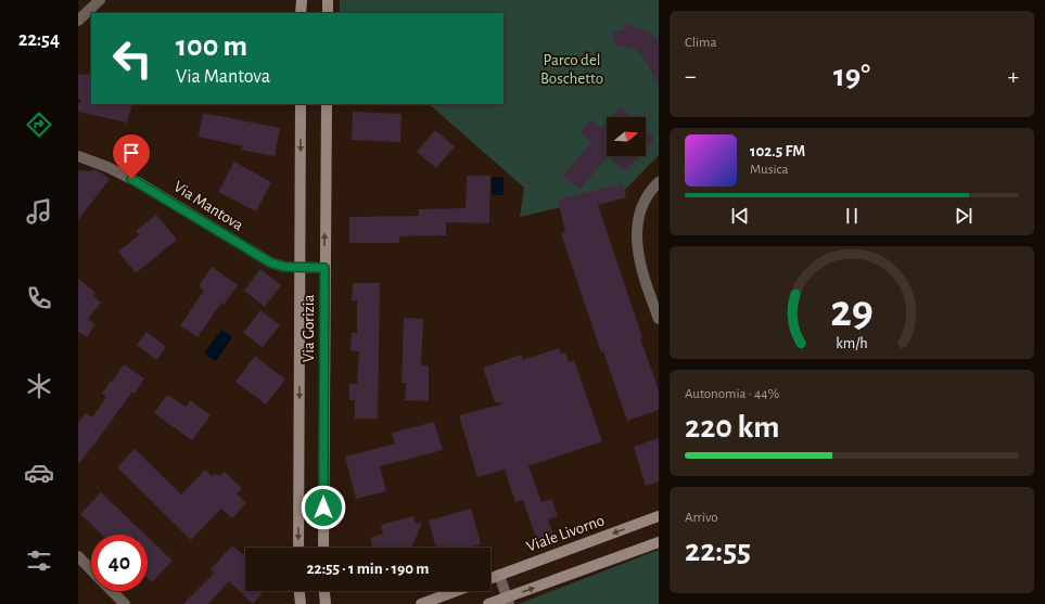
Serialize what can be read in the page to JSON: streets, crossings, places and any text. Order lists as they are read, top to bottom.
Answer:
{
  "streets": {
    "street": ["Via Mantova", "Via Gorizia", "Viale Livorno"]
  },
  "crossings": [
    ["Via Mantova", "Via Gorizia"]
  ],
  "parks": ["Parco del Boschetto"],
  "north": "right",
  "page": {
    "tabs": "22:54",
    "tile": [
      "Clima",
      ["Autonomia · 44%", "220 km"],
      ["Arrivo", "22:55"]
    ],
    "turn": ["100 m", "Via Mantova"],
    "heat": ["−", "19°", "+"],
    "song": ["102.5 FM", "Musica"],
    "limit": "40",
    "trip": "22:55 · 1 min · 190 m",
    "gauge": ["29", "km/h"]
  }
}
